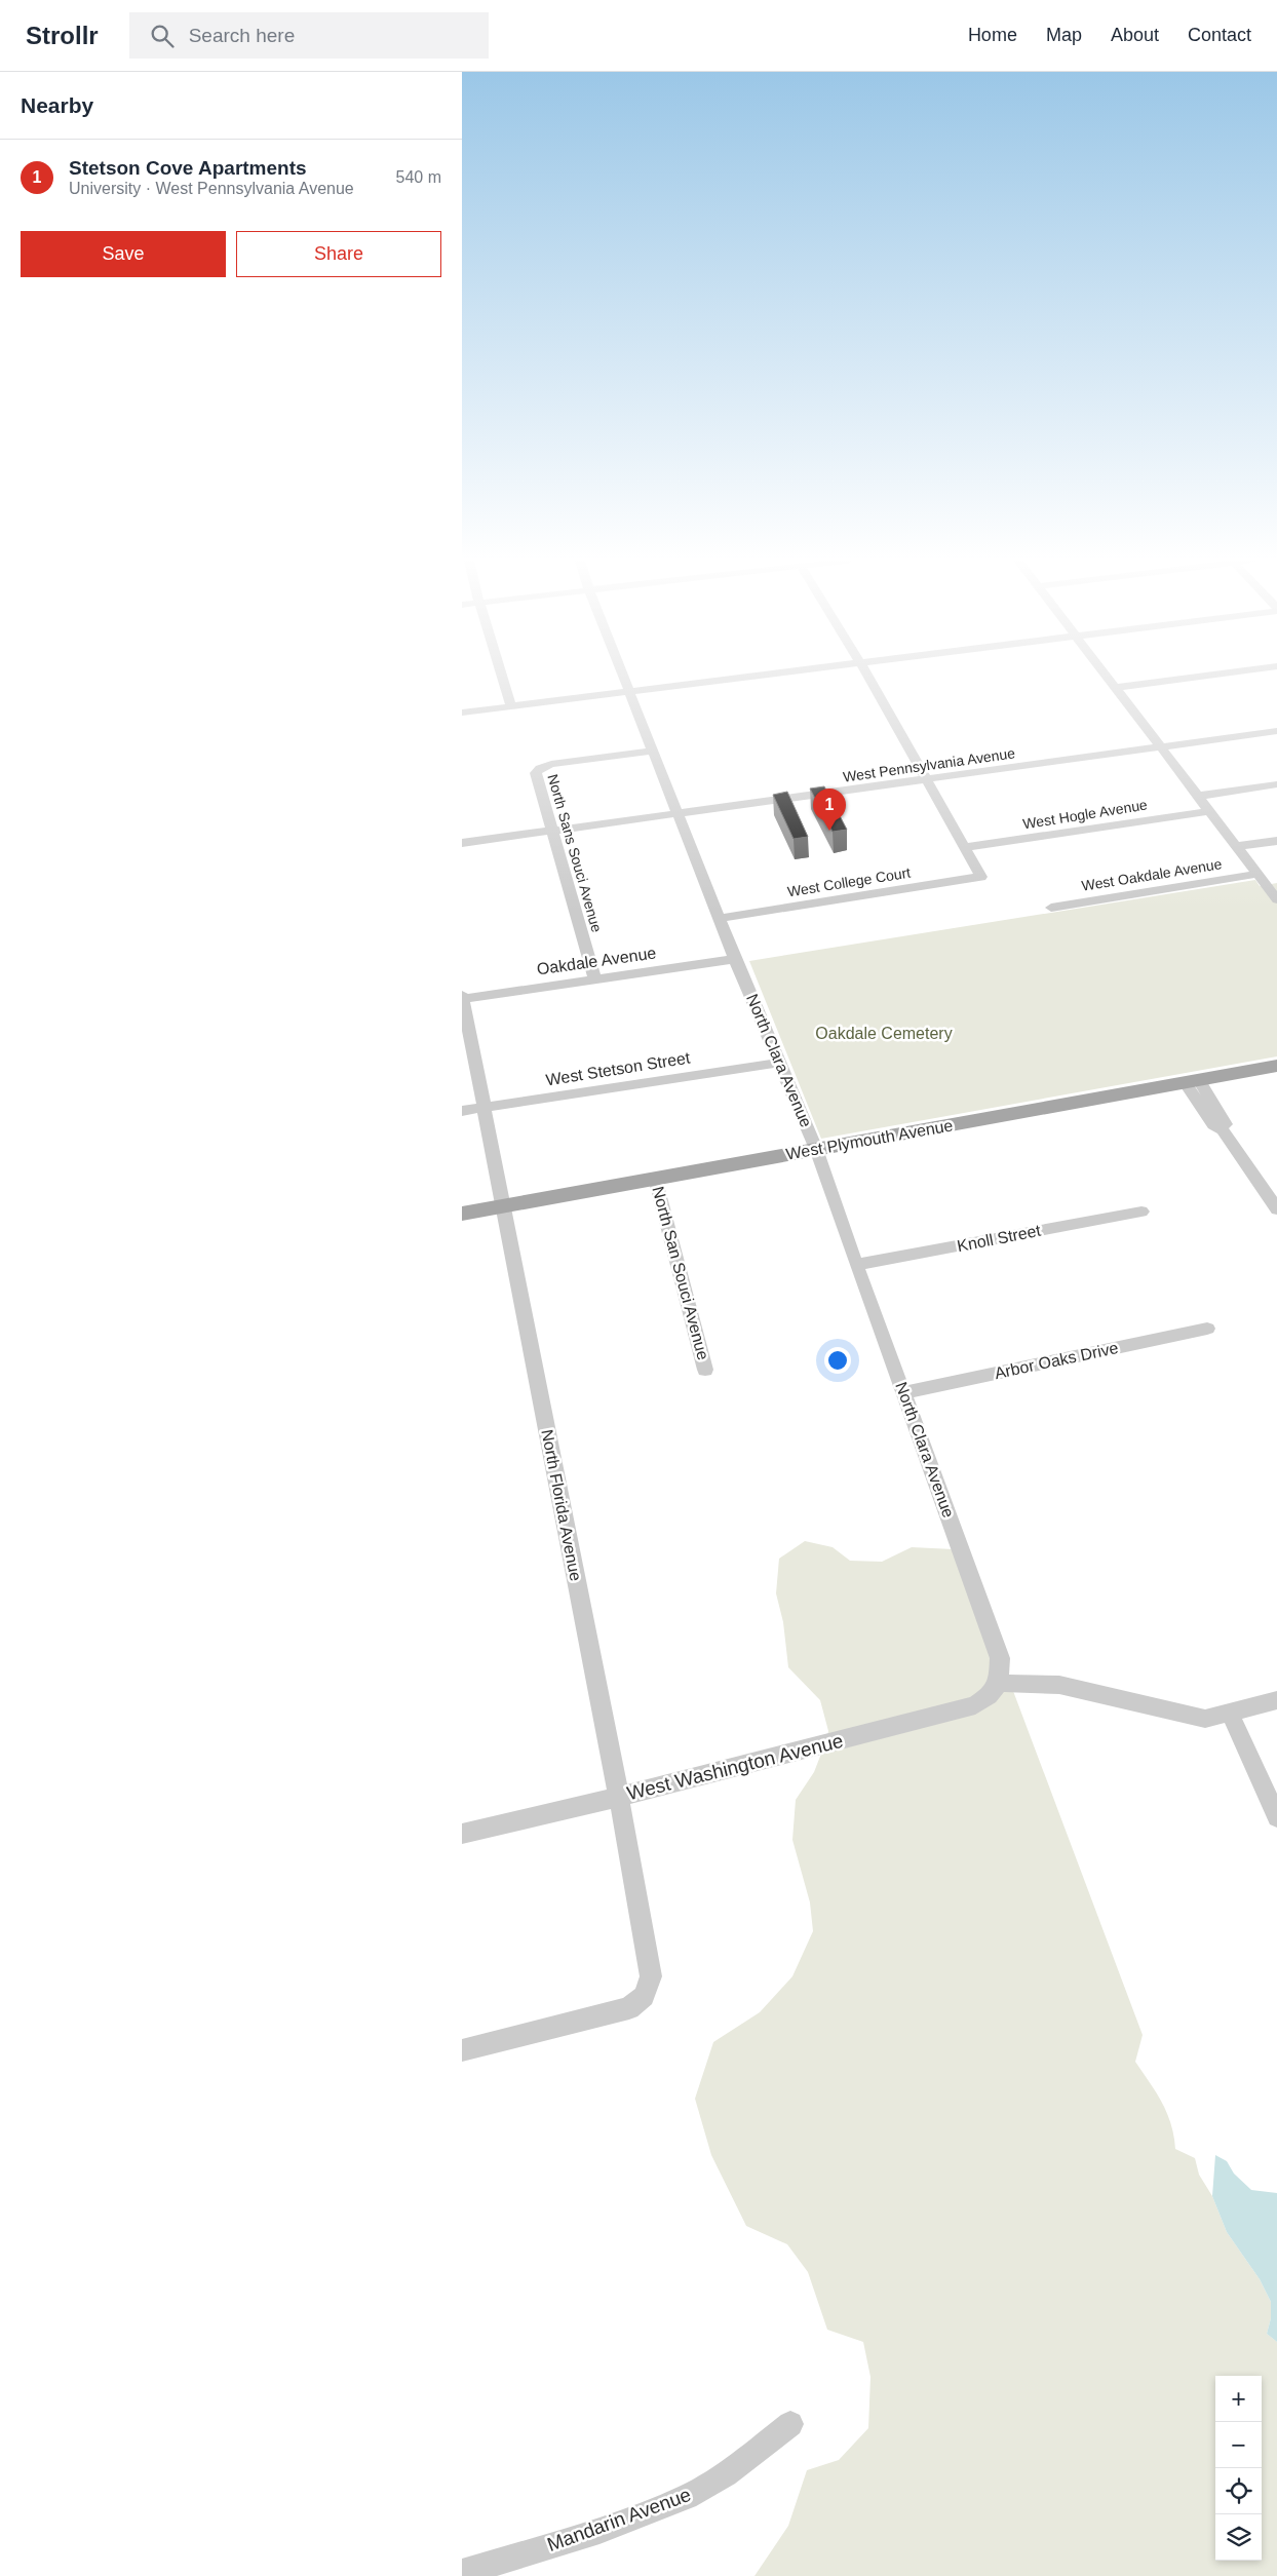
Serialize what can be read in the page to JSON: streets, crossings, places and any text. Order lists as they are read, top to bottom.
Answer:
{
  "streets": {
    "main road": ["West Plymouth Avenue"],
    "street": [
      "West Pennsylvania Avenue",
      "West Hogle Avenue",
      "North Sans Souci Avenue",
      "West Oakdale Avenue",
      "West College Court",
      "Oakdale Avenue",
      "North Clara Avenue",
      "West Stetson Street",
      "Knoll Street",
      "North San Souci Avenue",
      "Arbor Oaks Drive",
      "North Florida Avenue",
      "West Washington Avenue",
      "Mandarin Avenue"
    ]
  },
  "crossings": [
    ["West Pennsylvania Avenue", "North Sans Souci Avenue"],
    ["West Pennsylvania Avenue", "North Clara Avenue"],
    ["West Hogle Avenue", "West College Court"],
    ["North Sans Souci Avenue", "Oakdale Avenue"],
    ["North Sans Souci Avenue", "North Clara Avenue"],
    ["West College Court", "North Clara Avenue"],
    ["Oakdale Avenue", "North Clara Avenue"],
    ["Oakdale Avenue", "North Florida Avenue"],
    ["North Clara Avenue", "West Stetson Street"],
    ["North Clara Avenue", "West Plymouth Avenue"],
    ["North Clara Avenue", "Knoll Street"],
    ["North Clara Avenue", "Arbor Oaks Drive"],
    ["North Clara Avenue", "West Washington Avenue"],
    ["West Stetson Street", "North Florida Avenue"],
    ["West Plymouth Avenue", "North San Souci Avenue"],
    ["West Plymouth Avenue", "North Florida Avenue"],
    ["North Florida Avenue", "West Washington Avenue"]
  ],
  "parks": ["Oakdale Cemetery"],
  "page": {
    "header": "Strollr",
    "search": "Search here",
    "nav": [
      "Home",
      "Map",
      "About",
      "Contact"
    ],
    "heading": "Nearby",
    "list": [
      {
        "mark": "1",
        "name": "Stetson Cove Apartments",
        "note": "University · West Pennsylvania Avenue",
        "value": "540 m"
      }
    ],
    "buttons": ["Save", "Share"],
    "pins": "1",
    "map_buttons": ["+", "−"]
  }
}
